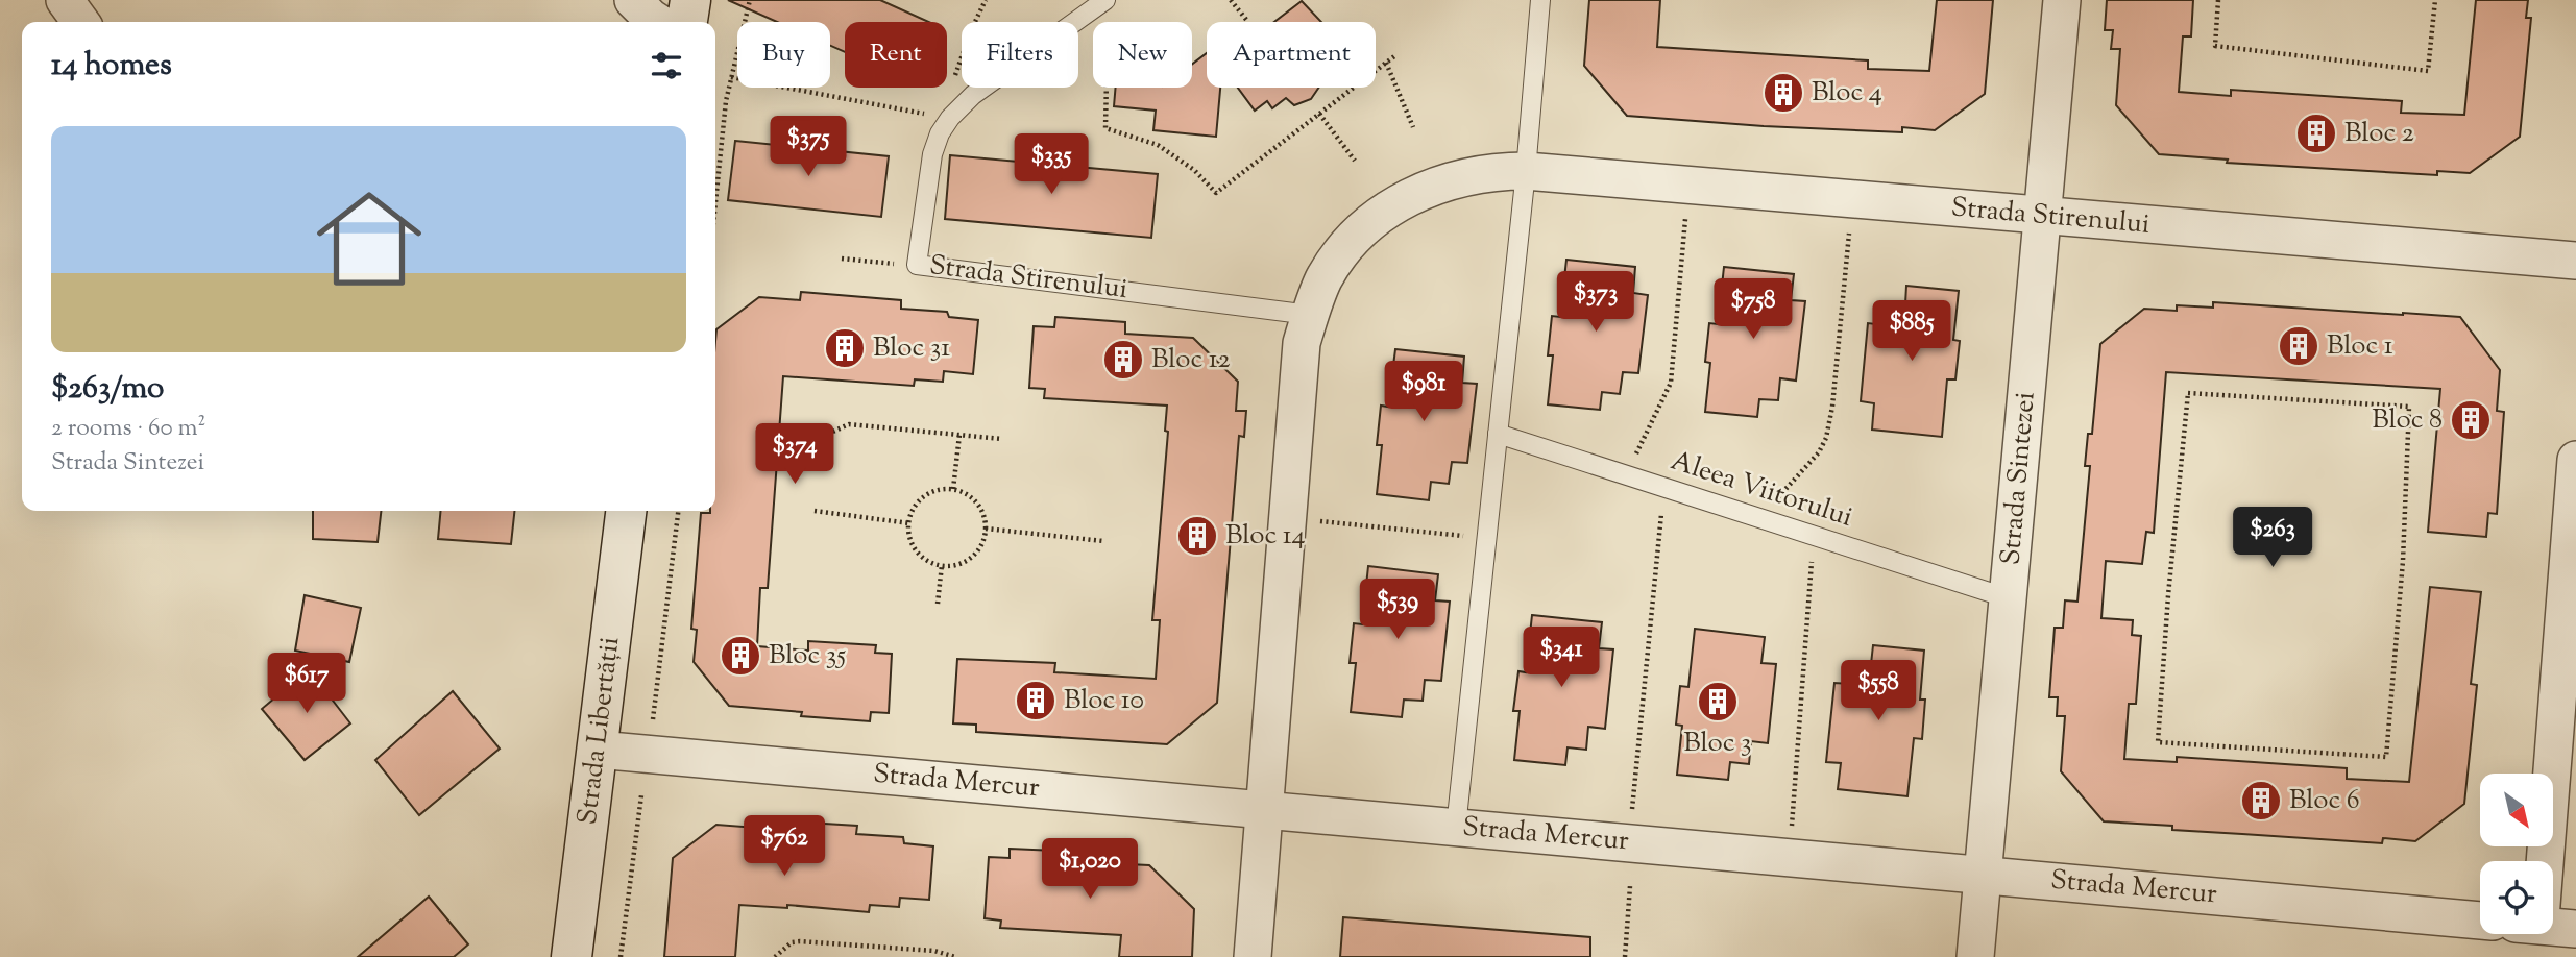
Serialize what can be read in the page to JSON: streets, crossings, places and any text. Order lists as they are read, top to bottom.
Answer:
{
  "streets": {
    "main road": ["Strada Libertății"],
    "street": ["Strada Stirenului", "Strada Sintezei", "Strada Mercur"],
    "lane": ["Aleea Viitorului"]
  },
  "crossings": [
    ["Strada Stirenului", "Strada Sintezei"],
    ["Strada Stirenului", "Strada Mercur"],
    ["Strada Sintezei", "Aleea Viitorului"],
    ["Strada Sintezei", "Strada Mercur"],
    ["Strada Libertății", "Strada Mercur"]
  ],
  "places": {
    "building": [
      "Bloc 4",
      "Bloc 2",
      "Bloc 1",
      "Bloc 31",
      "Bloc 12",
      "Bloc 8",
      "Bloc 14",
      "Bloc 35",
      "Bloc 10",
      "Bloc 3",
      "Bloc 6"
    ]
  },
  "north": "bottom right",
  "page": {
    "chip": [
      "Buy",
      "Rent",
      "Filters",
      "New",
      "Apartment"
    ],
    "heading": "14 homes",
    "list": [
      {
        "name": "$263/mo",
        "note": "2 rooms · 60 m² · Strada Sintezei"
      }
    ],
    "price": [
      "$375",
      "$335",
      "$373",
      "$758",
      "$885",
      "$981",
      "$374",
      "$263",
      "$539",
      "$341",
      "$617",
      "$558",
      "$762",
      "$1,020"
    ]
  }
}
